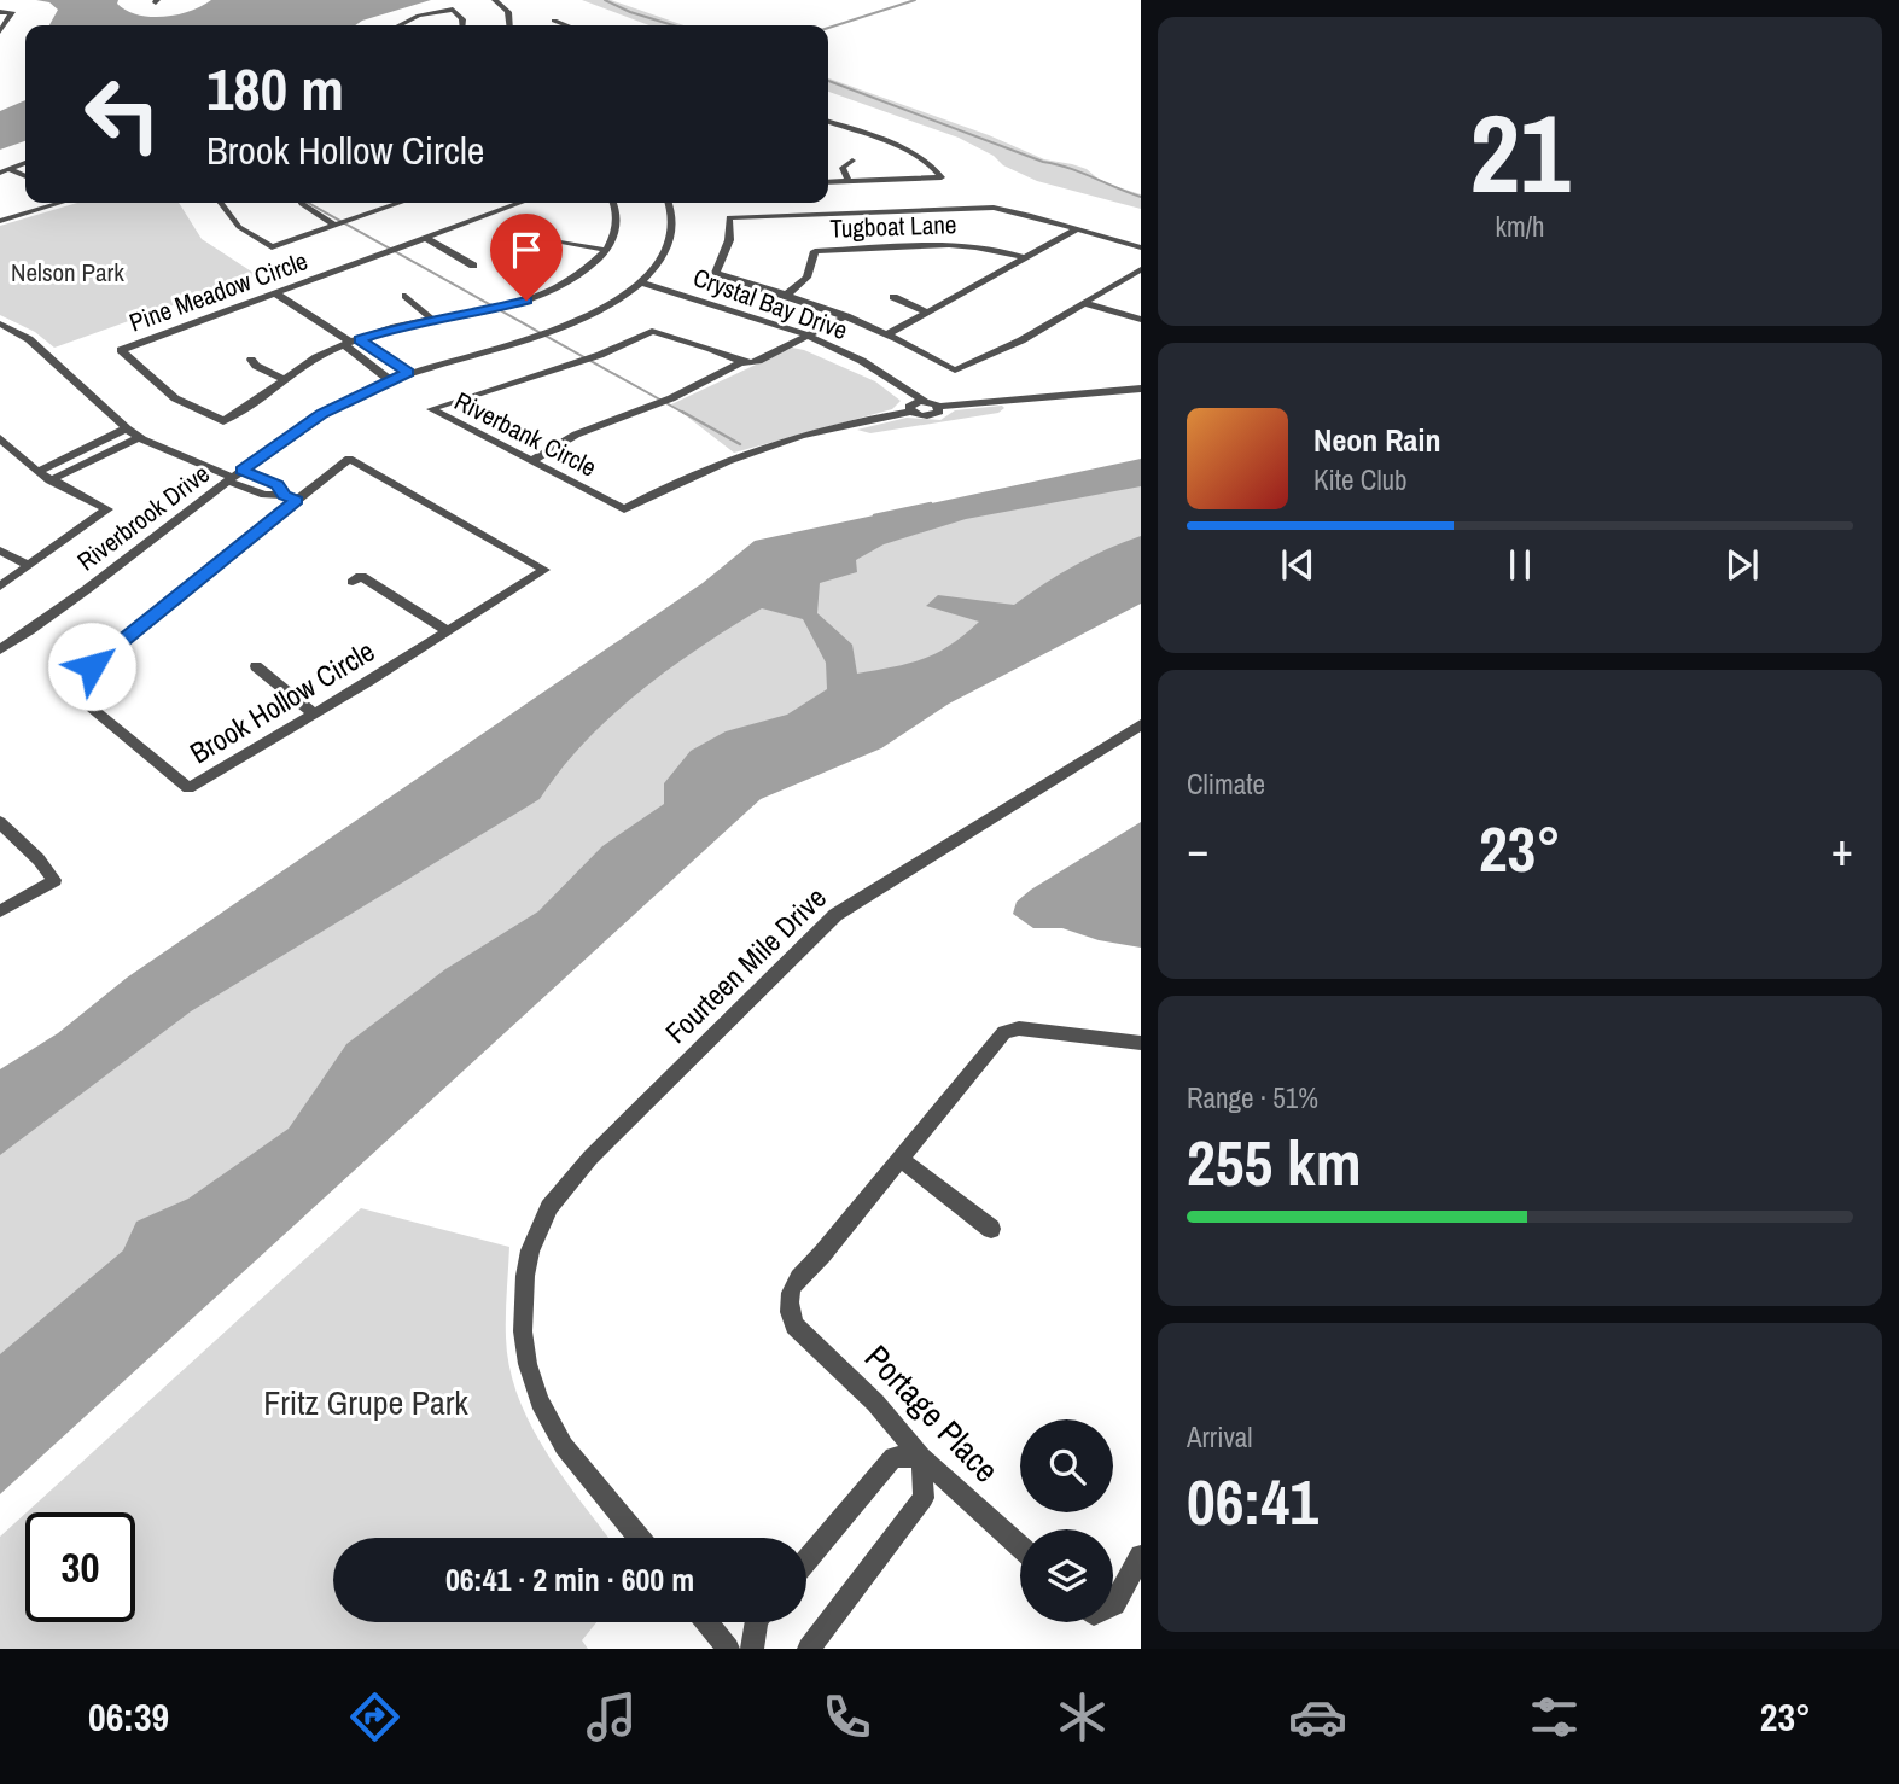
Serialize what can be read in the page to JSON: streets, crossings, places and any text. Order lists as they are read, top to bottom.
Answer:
{
  "streets": {
    "street": [
      "Tugboat Lane",
      "Pine Meadow Circle",
      "Crystal Bay Drive",
      "Riverbank Circle",
      "Riverbrook Drive",
      "Brook Hollow Circle",
      "Fourteen Mile Drive",
      "Portage Place"
    ]
  },
  "crossings": [
    ["Crystal Bay Drive", "Riverbank Circle"],
    ["Crystal Bay Drive", "Riverbrook Drive"]
  ],
  "parks": ["Nelson Park", "Fritz Grupe Park"],
  "page": {
    "tile": [
      ["21", "km/h"],
      "Climate",
      ["Range · 51%", "255 km"],
      ["Arrival", "06:41"]
    ],
    "turn": ["180 m", "Brook Hollow Circle"],
    "song": ["Neon Rain", "Kite Club"],
    "heat": ["−", "23°", "+"],
    "limit": "30",
    "trip": "06:41 · 2 min · 600 m",
    "tabs": ["06:39", "23°"]
  }
}
